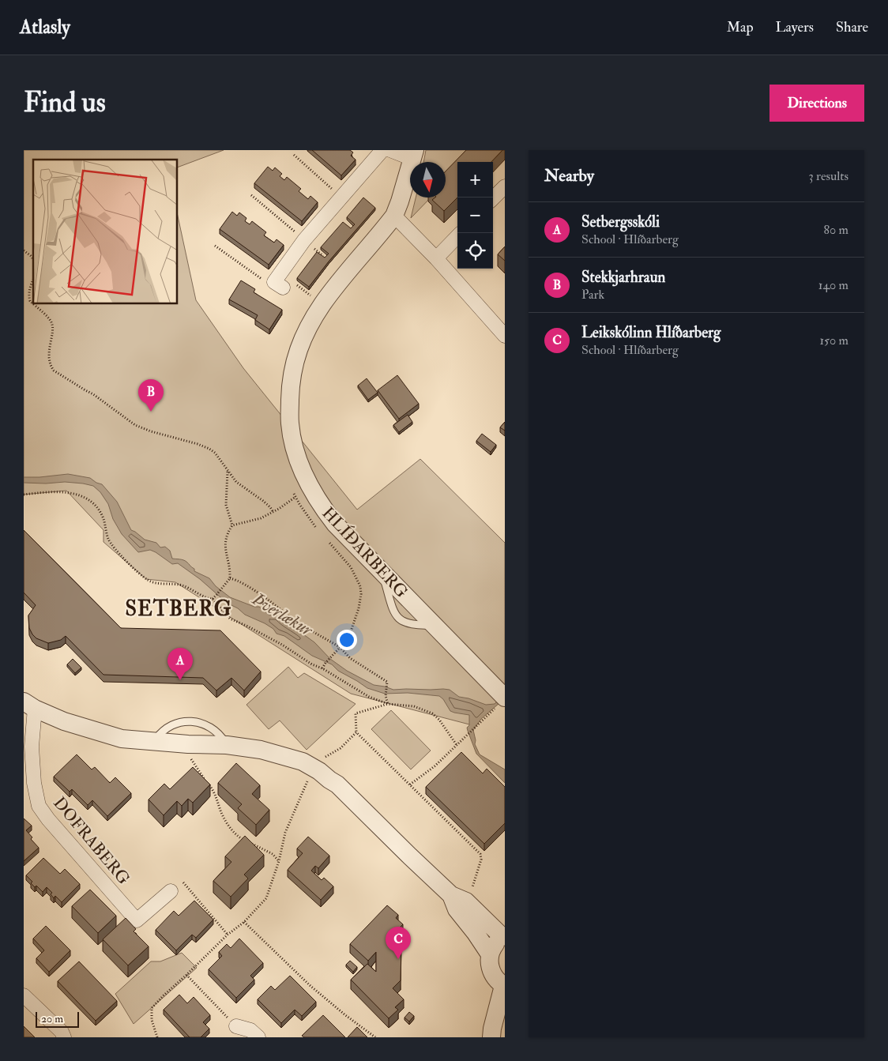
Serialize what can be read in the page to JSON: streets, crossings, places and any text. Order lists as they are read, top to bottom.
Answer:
{
  "streets": {
    "street": ["HLÍÐARBERG", "DOFRABERG"]
  },
  "districts": ["SETBERG"],
  "water": ["Þverlækur"],
  "scale_bar": "20 m",
  "north": "bottom",
  "page": {
    "header": "Atlasly",
    "nav": ["Map", "Layers", "Share"],
    "buttons": "Directions",
    "title": "Find us",
    "heading": ["Nearby", "3 results"],
    "map_buttons": ["+", "−"],
    "list": [
      {
        "mark": "A",
        "name": "Setbergsskóli",
        "note": "School · Hlíðarberg",
        "value": "80 m"
      },
      {
        "mark": "B",
        "name": "Stekkjarhraun",
        "note": "Park",
        "value": "140 m"
      },
      {
        "mark": "C",
        "name": "Leikskólinn Hlíðarberg",
        "note": "School · Hlíðarberg",
        "value": "150 m"
      }
    ],
    "pins": ["B", "A", "C"],
    "scale": "20 m"
  }
}
